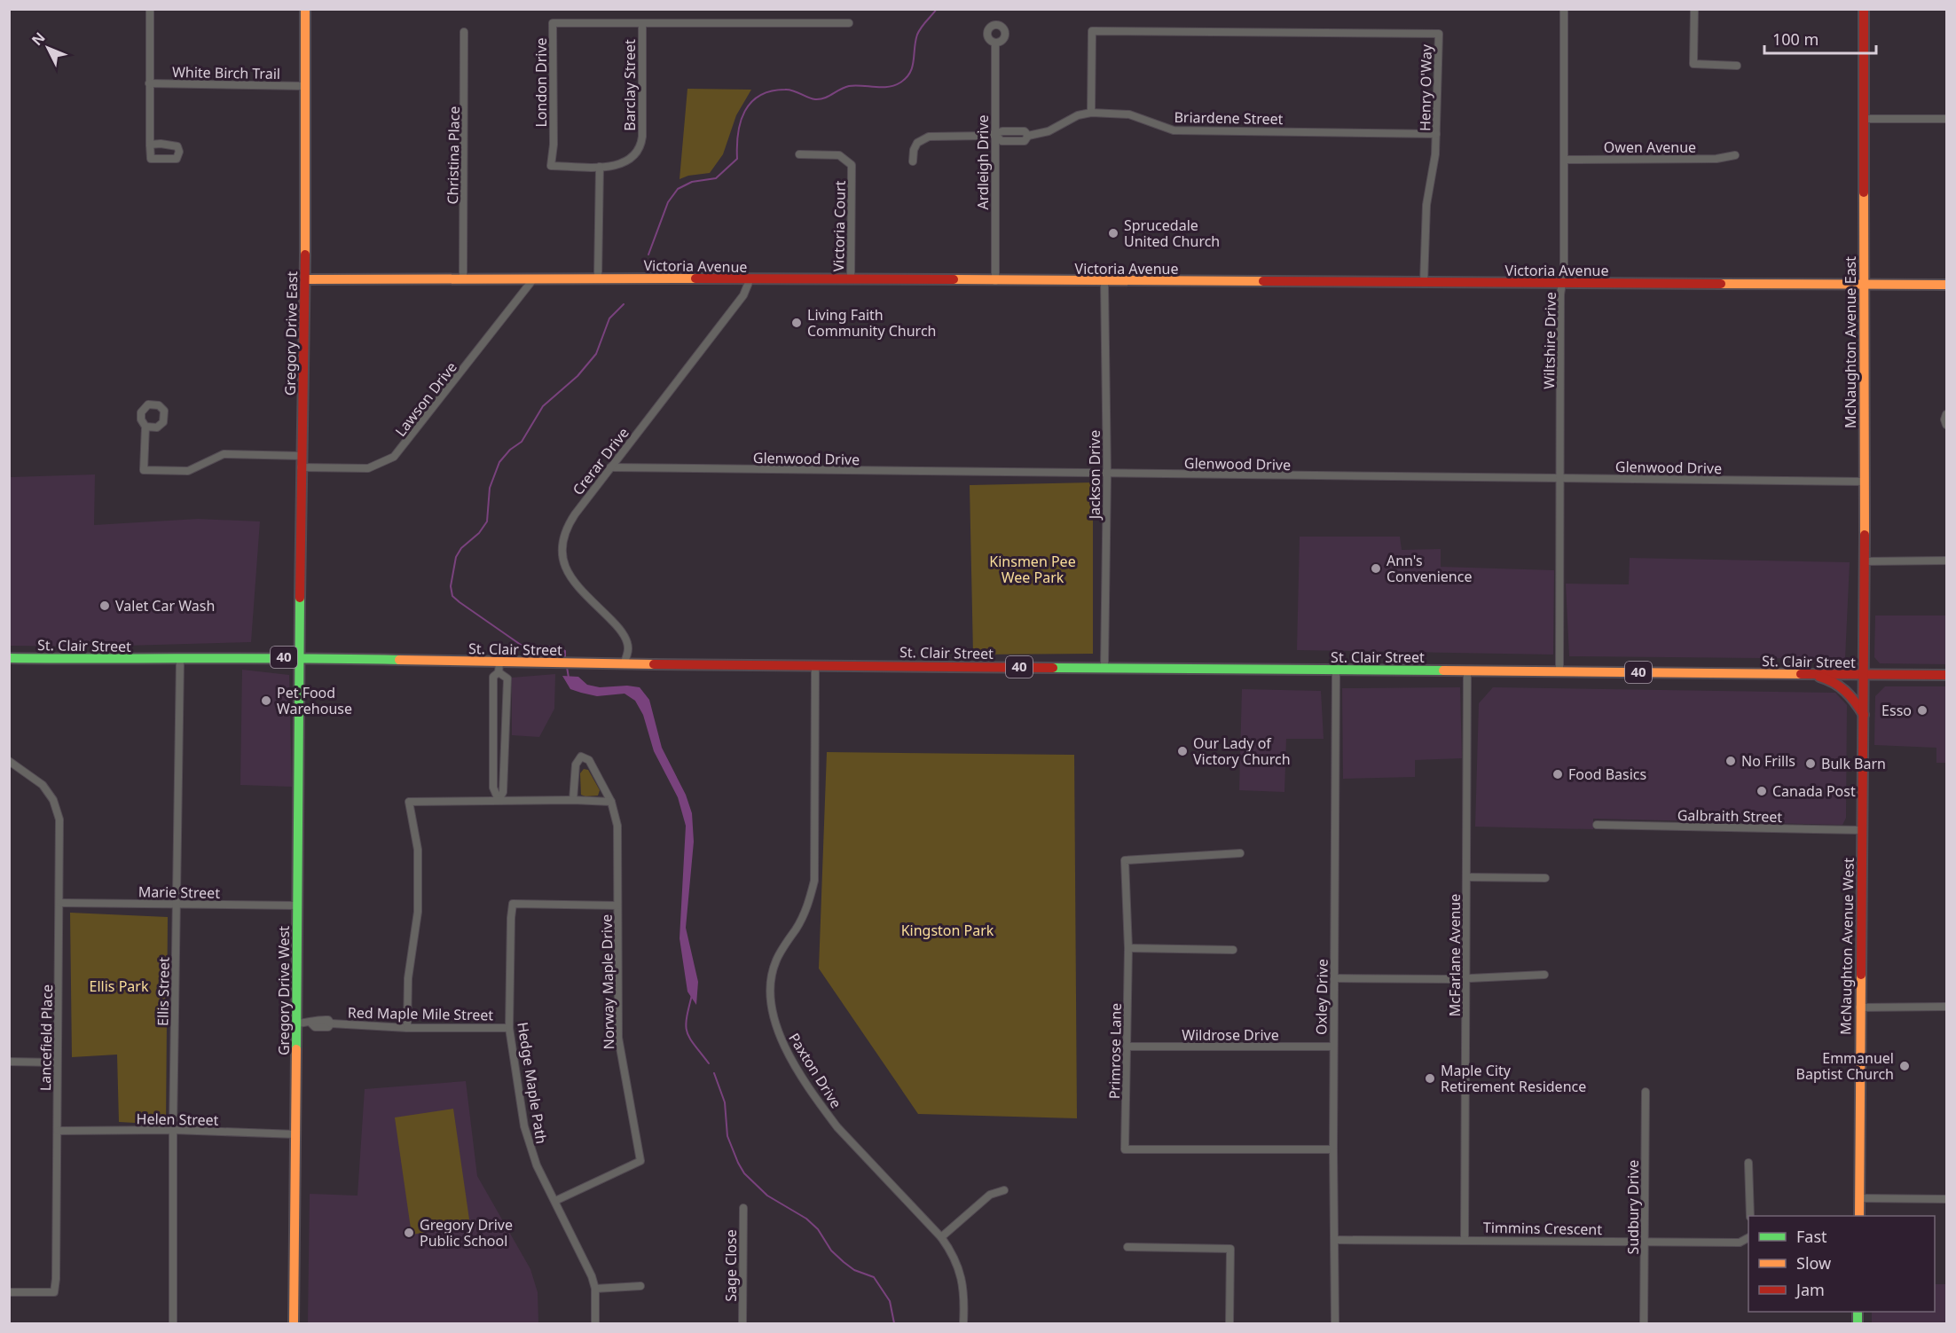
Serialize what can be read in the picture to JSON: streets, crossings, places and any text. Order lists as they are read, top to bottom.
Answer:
{
  "streets": {
    "main road": [
      "Victoria Avenue",
      "Gregory Drive East",
      "McNaughton Avenue East",
      "St. Clair Street",
      "40",
      "McNaughton Avenue West",
      "Gregory Drive West"
    ],
    "street": [
      "White Birch Trail",
      "London Drive",
      "Barclay Street",
      "Henry O'Way",
      "Briardene Street",
      "Owen Avenue",
      "Christina Place",
      "Ardleigh Drive",
      "Victoria Court",
      "Wiltshire Drive",
      "Lawson Drive",
      "Glenwood Drive",
      "Crerar Drive",
      "Jackson Drive",
      "Galbraith Street",
      "Marie Street",
      "McFarlane Avenue",
      "Norway Maple Drive",
      "Ellis Street",
      "Oxley Drive",
      "Red Maple Mile Street",
      "Wildrose Drive",
      "Lancefield Place",
      "Primrose Lane",
      "Paxton Drive",
      "Hedge Maple Path",
      "Helen Street",
      "Sudbury Drive",
      "Timmins Crescent",
      "Sage Close"
    ]
  },
  "crossings": [
    ["White Birch Trail", "Gregory Drive East"],
    ["London Drive", "Barclay Street"],
    ["Henry O'Way", "Briardene Street"],
    ["Henry O'Way", "Victoria Avenue"],
    ["Briardene Street", "Ardleigh Drive"],
    ["Owen Avenue", "Wiltshire Drive"],
    ["Christina Place", "Victoria Avenue"],
    ["Ardleigh Drive", "Victoria Avenue"],
    ["Victoria Court", "Victoria Avenue"],
    ["Victoria Avenue", "Gregory Drive East"],
    ["Victoria Avenue", "Wiltshire Drive"],
    ["Victoria Avenue", "McNaughton Avenue East"],
    ["Victoria Avenue", "Lawson Drive"],
    ["Victoria Avenue", "Crerar Drive"],
    ["Victoria Avenue", "Jackson Drive"],
    ["Gregory Drive East", "Lawson Drive"],
    ["Gregory Drive East", "St. Clair Street"],
    ["Gregory Drive East", "Gregory Drive West"],
    ["Wiltshire Drive", "Glenwood Drive"],
    ["Wiltshire Drive", "St. Clair Street"],
    ["McNaughton Avenue East", "Glenwood Drive"],
    ["McNaughton Avenue East", "St. Clair Street"],
    ["McNaughton Avenue East", "McNaughton Avenue West"],
    ["Glenwood Drive", "Crerar Drive"],
    ["Glenwood Drive", "Jackson Drive"],
    ["Crerar Drive", "St. Clair Street"],
    ["Jackson Drive", "St. Clair Street"],
    ["St. Clair Street", "McNaughton Avenue West"],
    ["St. Clair Street", "McFarlane Avenue"],
    ["St. Clair Street", "Gregory Drive West"],
    ["St. Clair Street", "Ellis Street"],
    ["St. Clair Street", "Oxley Drive"],
    ["St. Clair Street", "Paxton Drive"],
    ["Galbraith Street", "McNaughton Avenue West"],
    ["Marie Street", "Gregory Drive West"],
    ["Marie Street", "Ellis Street"],
    ["Marie Street", "Lancefield Place"],
    ["McFarlane Avenue", "Timmins Crescent"],
    ["Norway Maple Drive", "Hedge Maple Path"],
    ["Gregory Drive West", "Red Maple Mile Street"],
    ["Gregory Drive West", "Helen Street"],
    ["Ellis Street", "Helen Street"],
    ["Oxley Drive", "Wildrose Drive"],
    ["Oxley Drive", "Primrose Lane"],
    ["Oxley Drive", "Timmins Crescent"],
    ["Red Maple Mile Street", "Hedge Maple Path"],
    ["Wildrose Drive", "Primrose Lane"],
    ["Lancefield Place", "Helen Street"],
    ["Sudbury Drive", "Timmins Crescent"]
  ],
  "parks": ["Kinsmen Pee Wee Park", "Kingston Park", "Ellis Park"],
  "places": [
    "Sprucedale United Church",
    "Living Faith Community Church",
    "Ann's Convenience",
    "Valet Car Wash",
    "Pet Food Warehouse",
    "Esso",
    "Our Lady of Victory Church",
    "No Frills",
    "Bulk Barn",
    "Food Basics",
    "Canada Post",
    "Emmanuel Baptist Church",
    "Maple City Retirement Residence",
    "Gregory Drive Public School"
  ],
  "legend": ["Fast", "Slow", "Jam"],
  "scale_bar": "100 m",
  "north": "top left"
}
